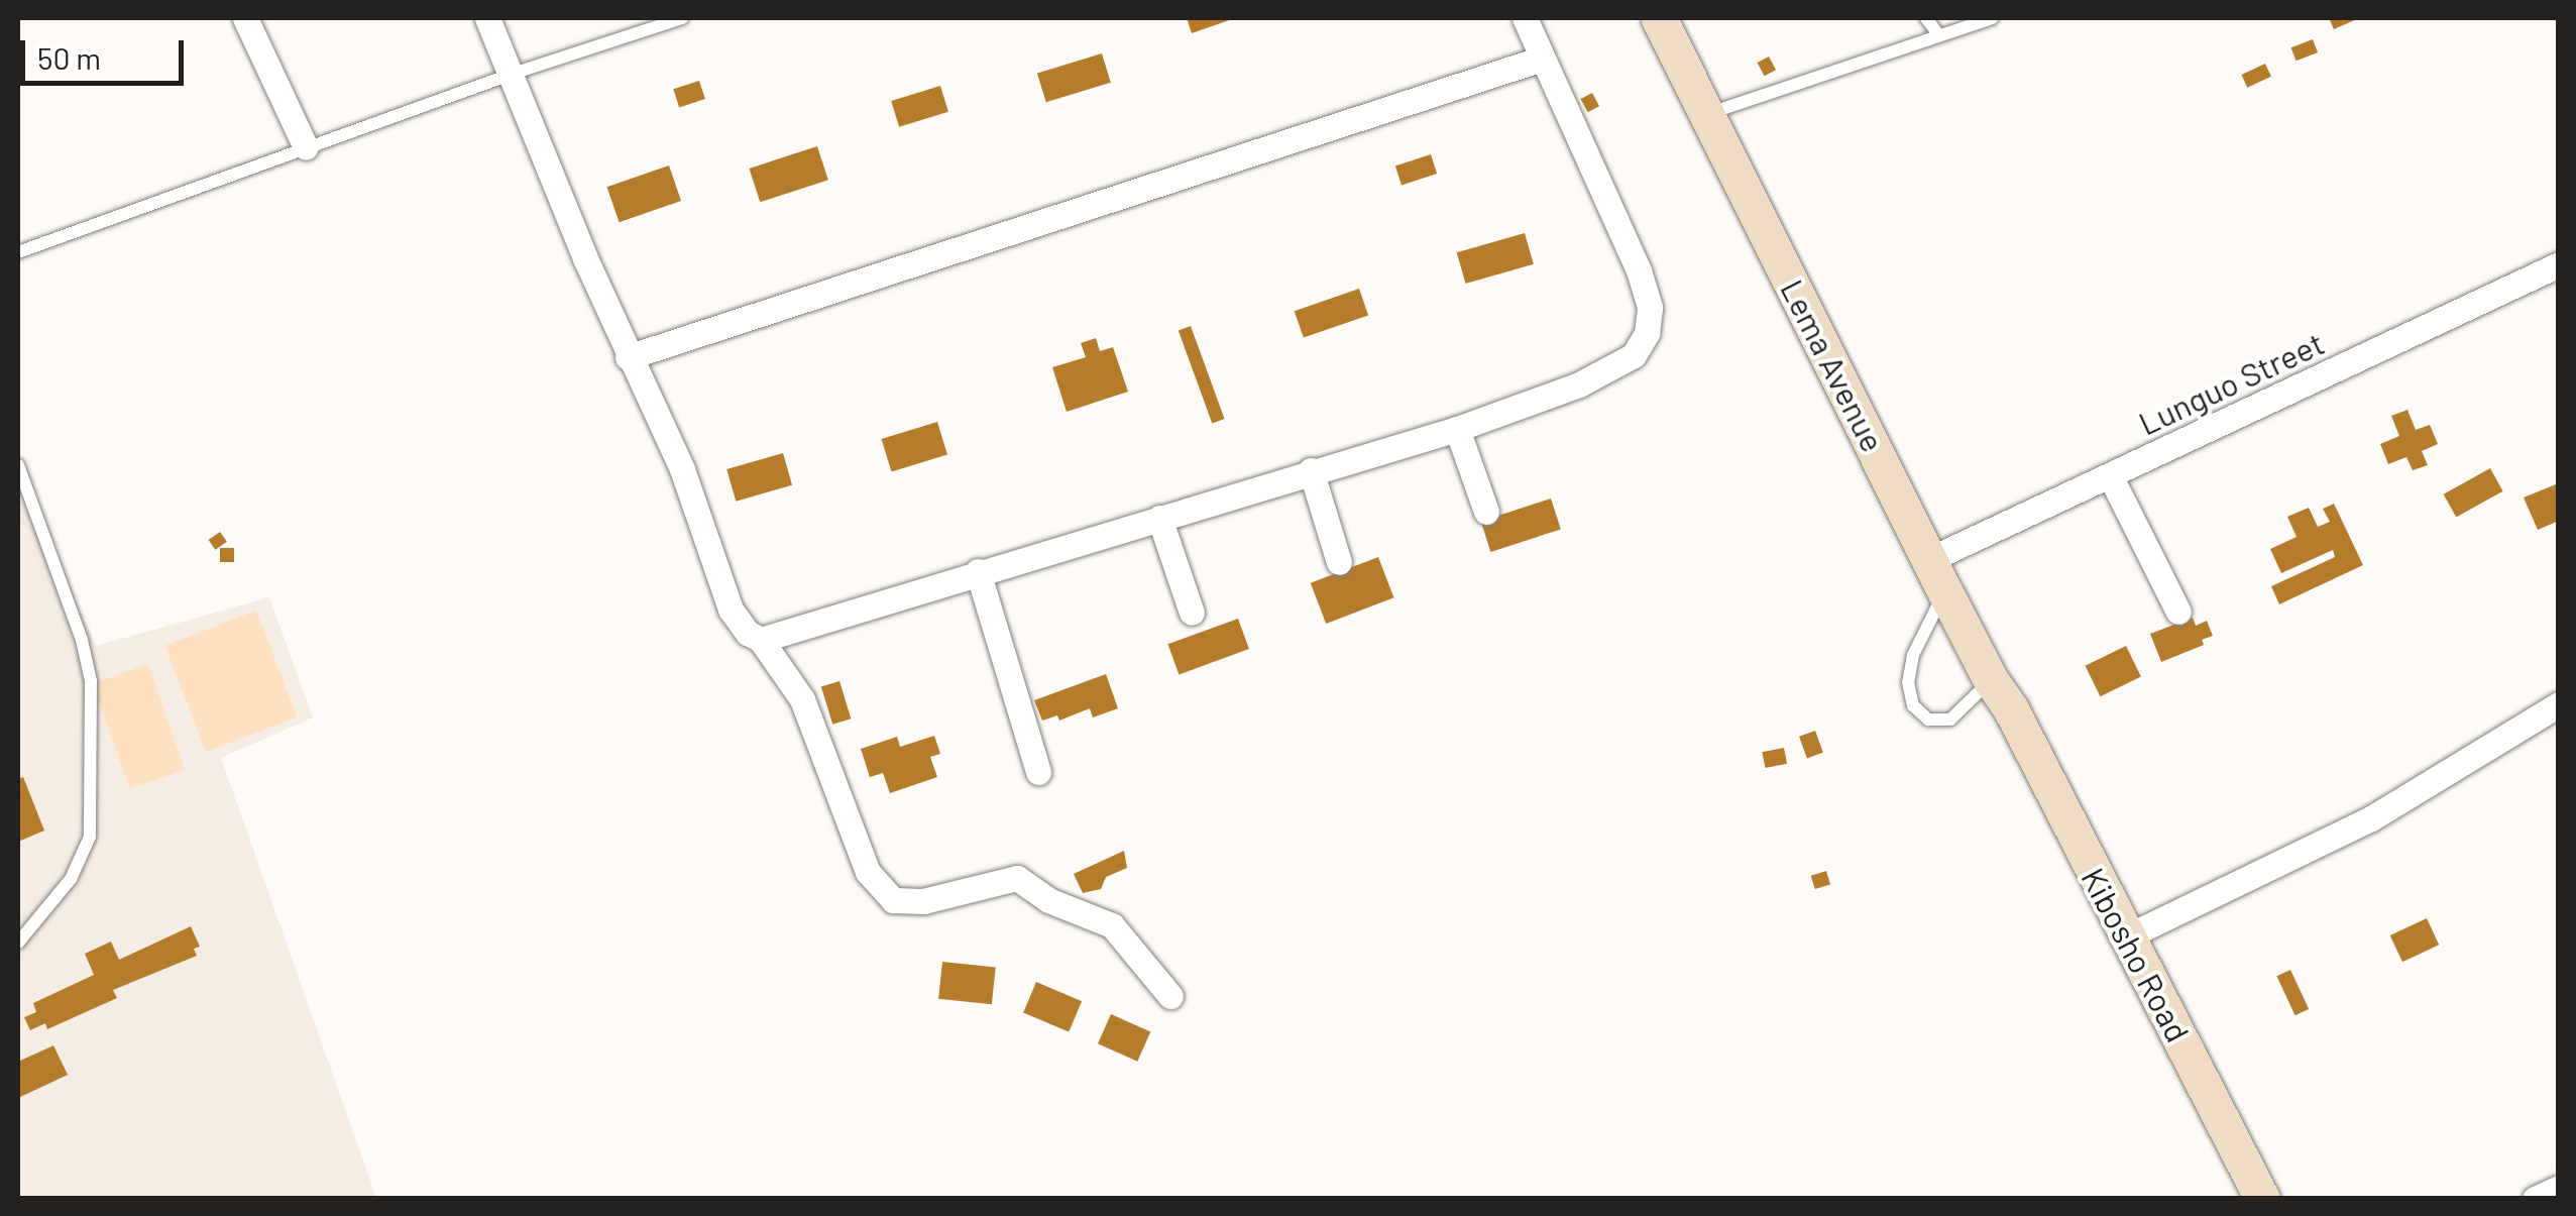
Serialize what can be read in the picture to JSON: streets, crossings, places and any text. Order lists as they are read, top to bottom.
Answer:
{
  "streets": {
    "main road": ["Lema Avenue", "Kibosho Road"],
    "street": ["Lunguo Street"]
  },
  "crossings": [
    ["Lema Avenue", "Lunguo Street"],
    ["Lema Avenue", "Kibosho Road"]
  ],
  "scale_bar": "50 m"
}
